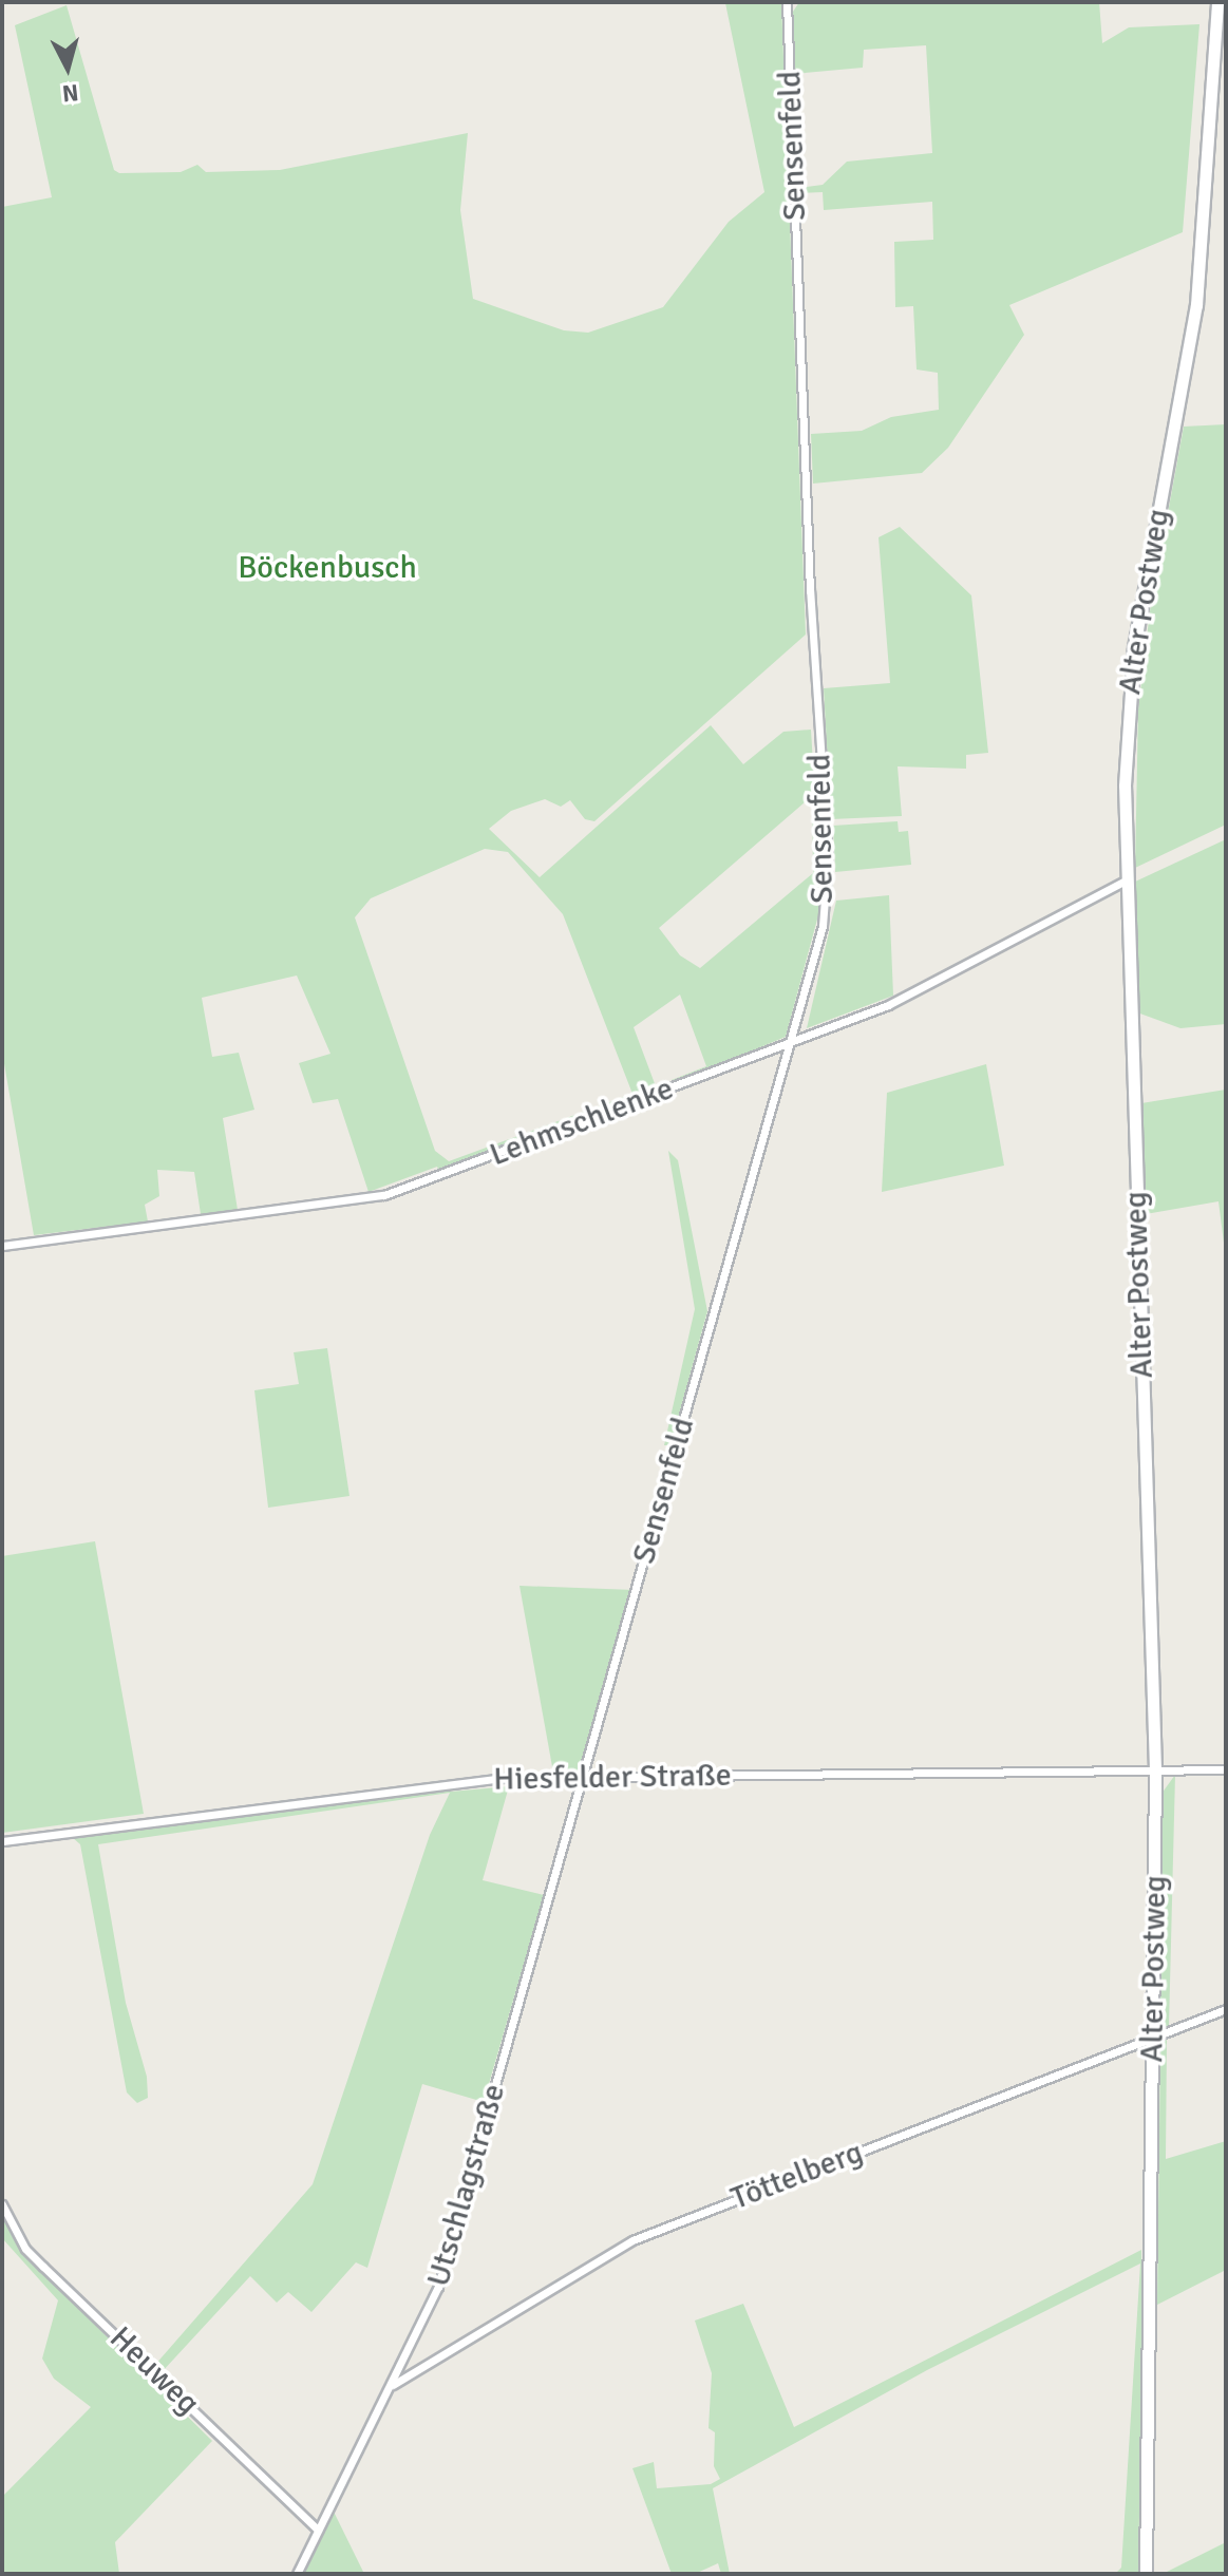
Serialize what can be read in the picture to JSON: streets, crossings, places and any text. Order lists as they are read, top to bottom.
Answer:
{
  "streets": {
    "main road": ["Alter Postweg"],
    "street": [
      "Sensenfeld",
      "Lehmschlenke",
      "Hiesfelder Straße",
      "Töttelberg",
      "Utschlagstraße",
      "Heuweg"
    ]
  },
  "crossings": [
    ["Sensenfeld", "Lehmschlenke"],
    ["Sensenfeld", "Hiesfelder Straße"],
    ["Sensenfeld", "Utschlagstraße"],
    ["Alter Postweg", "Lehmschlenke"],
    ["Alter Postweg", "Hiesfelder Straße"],
    ["Alter Postweg", "Töttelberg"],
    ["Hiesfelder Straße", "Utschlagstraße"],
    ["Töttelberg", "Utschlagstraße"],
    ["Utschlagstraße", "Heuweg"]
  ],
  "parks": ["Böckenbusch"],
  "north": "bottom"
}
